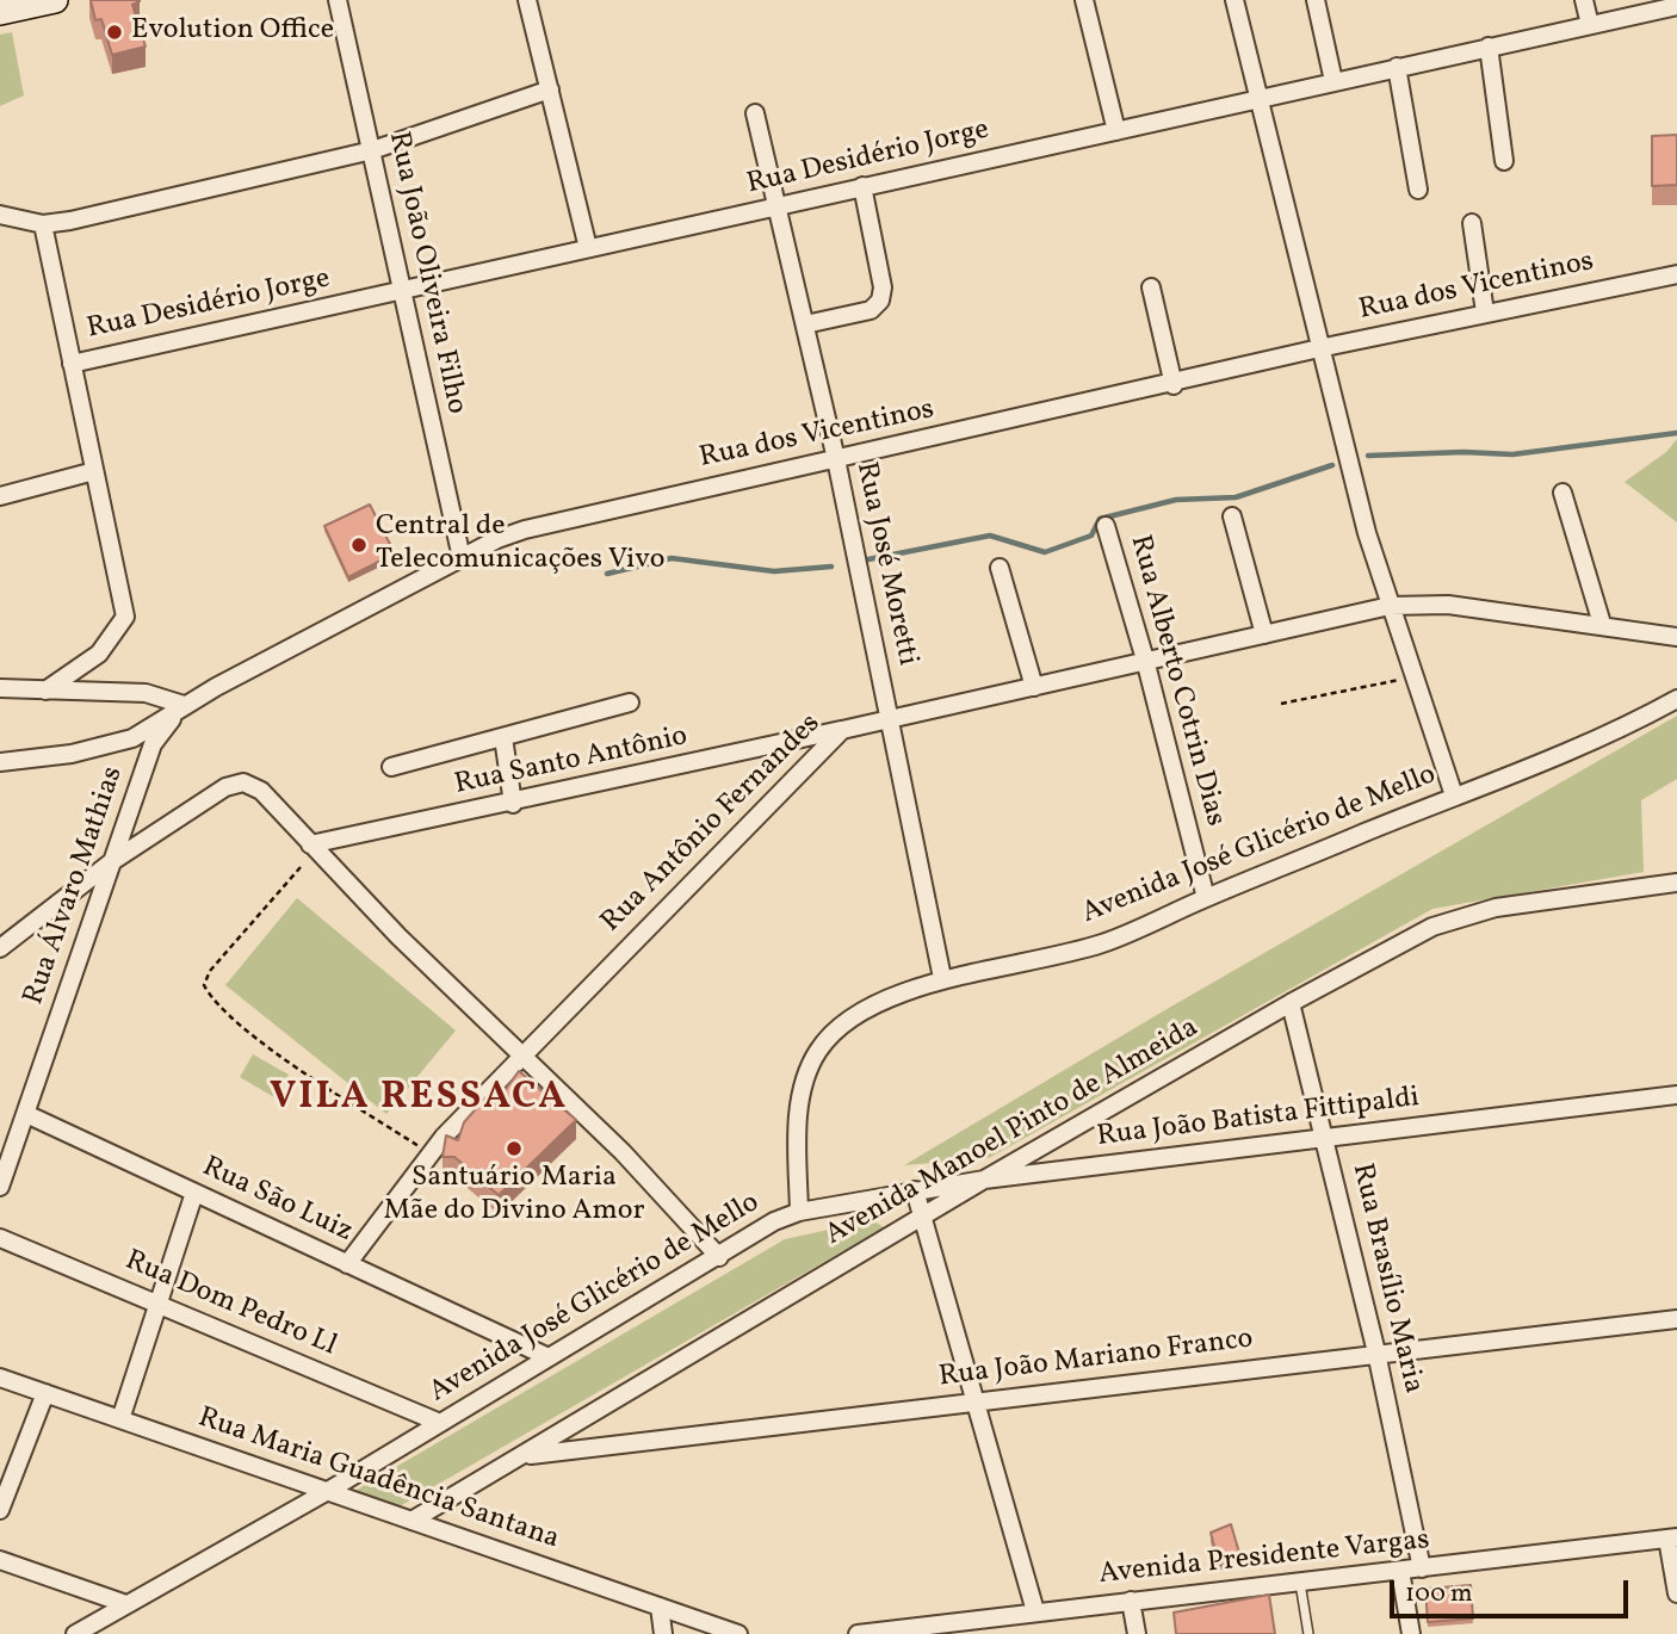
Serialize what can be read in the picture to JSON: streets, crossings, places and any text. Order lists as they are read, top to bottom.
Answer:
{
  "streets": {
    "street": [
      "Rua Desidério Jorge",
      "Rua João Oliveira Filho",
      "Rua dos Vicentinos",
      "Rua José Moretti",
      "Rua Alberto Cotrin Dias",
      "Rua Santo Antônio",
      "Rua Antônio Fernandes",
      "Avenida José Glicério de Mello",
      "Rua Álvaro Mathias",
      "Rua João Batista Fittipaldi",
      "Avenida Manoel Pinto de Almeida",
      "Rua São Luiz",
      "Rua Brasílio Maria",
      "Rua Dom Pedro Ll",
      "Rua João Mariano Franco",
      "Rua Maria Guadência Santana",
      "Avenida Presidente Vargas"
    ]
  },
  "crossings": [
    ["Rua Desidério Jorge", "Rua João Oliveira Filho"],
    ["Rua Desidério Jorge", "Rua José Moretti"],
    ["Rua João Oliveira Filho", "Rua dos Vicentinos"],
    ["Rua dos Vicentinos", "Rua José Moretti"],
    ["Rua dos Vicentinos", "Rua Álvaro Mathias"],
    ["Rua José Moretti", "Rua Antônio Fernandes"],
    ["Rua José Moretti", "Avenida José Glicério de Mello"],
    ["Rua Alberto Cotrin Dias", "Rua Antônio Fernandes"],
    ["Rua Alberto Cotrin Dias", "Avenida José Glicério de Mello"],
    ["Rua Santo Antônio", "Rua Antônio Fernandes"],
    ["Rua Antônio Fernandes", "Rua São Luiz"],
    ["Avenida José Glicério de Mello", "Rua João Batista Fittipaldi"],
    ["Avenida José Glicério de Mello", "Rua São Luiz"],
    ["Avenida José Glicério de Mello", "Rua Dom Pedro Ll"],
    ["Avenida José Glicério de Mello", "Rua Maria Guadência Santana"],
    ["Rua Álvaro Mathias", "Rua São Luiz"],
    ["Rua João Batista Fittipaldi", "Avenida Manoel Pinto de Almeida"],
    ["Rua João Batista Fittipaldi", "Rua Brasílio Maria"],
    ["Avenida Manoel Pinto de Almeida", "Rua Brasílio Maria"],
    ["Avenida Manoel Pinto de Almeida", "Rua João Mariano Franco"],
    ["Avenida Manoel Pinto de Almeida", "Rua Maria Guadência Santana"],
    ["Rua Brasílio Maria", "Rua João Mariano Franco"],
    ["Rua Brasílio Maria", "Avenida Presidente Vargas"]
  ],
  "districts": ["VILA RESSACA"],
  "places": ["Evolution Office", "Central de Telecomunicações Vivo", "Santuário Maria Mãe do Divino Amor"],
  "scale_bar": "100 m"
}
